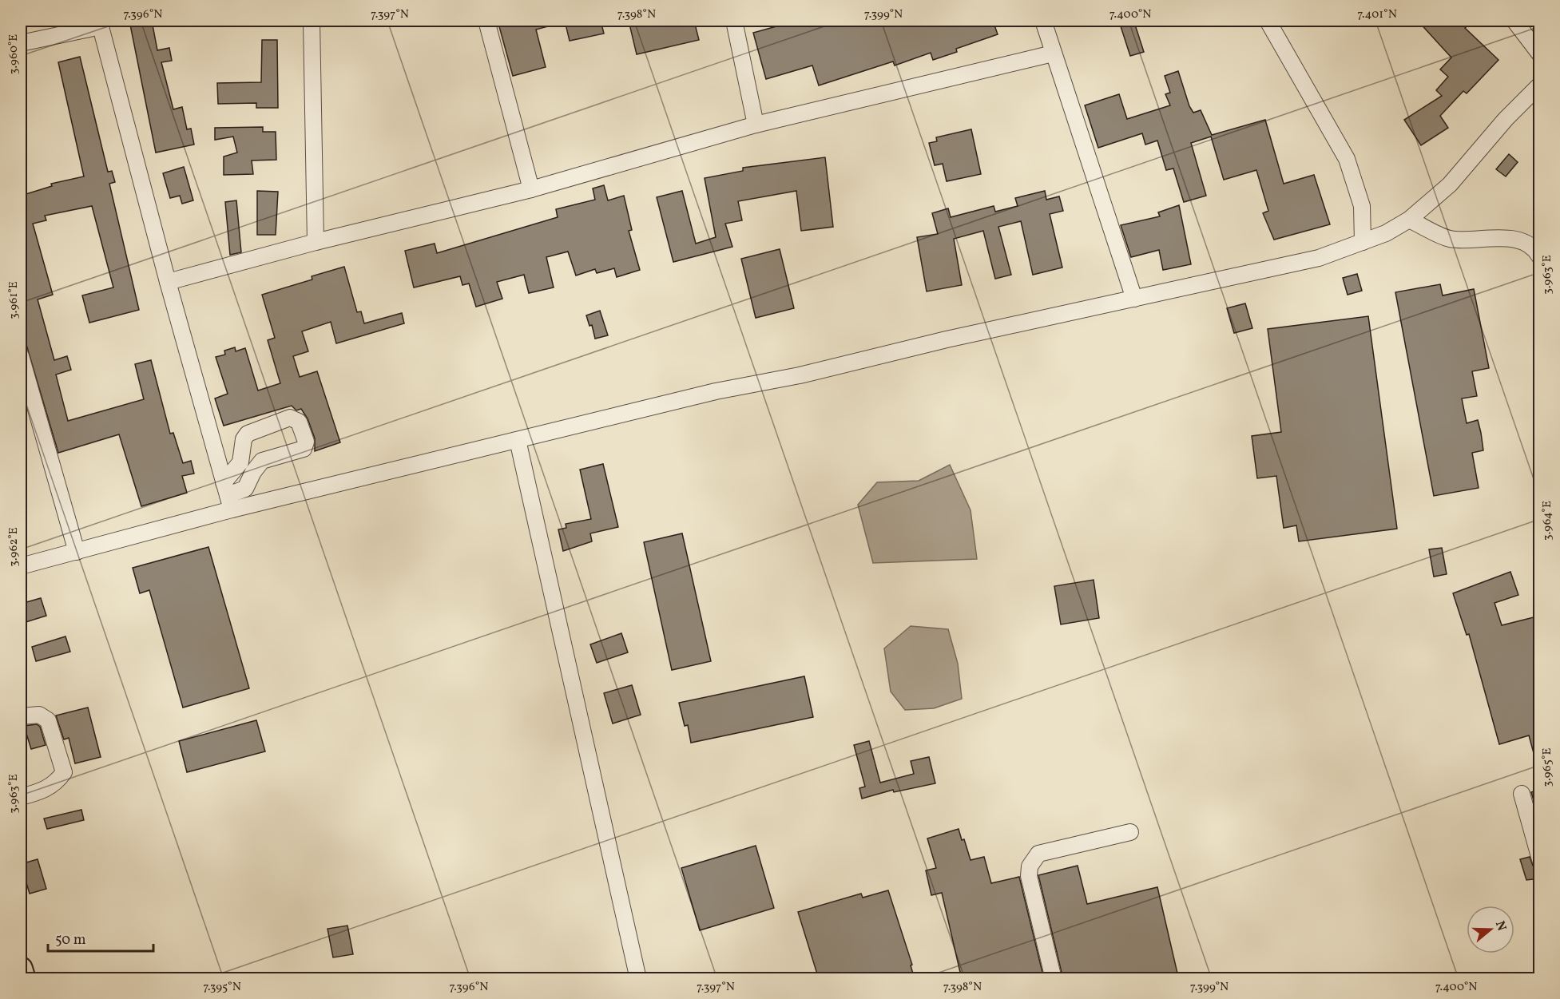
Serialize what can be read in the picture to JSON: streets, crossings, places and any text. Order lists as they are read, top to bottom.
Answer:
{
  "scale_bar": "50 m",
  "north": "right",
  "coordinates": [
    "7.396°N",
    "7.397°N",
    "7.398°N",
    "7.399°N",
    "7.400°N",
    "7.401°N",
    "3.960°E",
    "3.963°E",
    "3.961°E",
    "3.964°E",
    "3.962°E",
    "3.965°E",
    "7.395°N"
  ]
}
